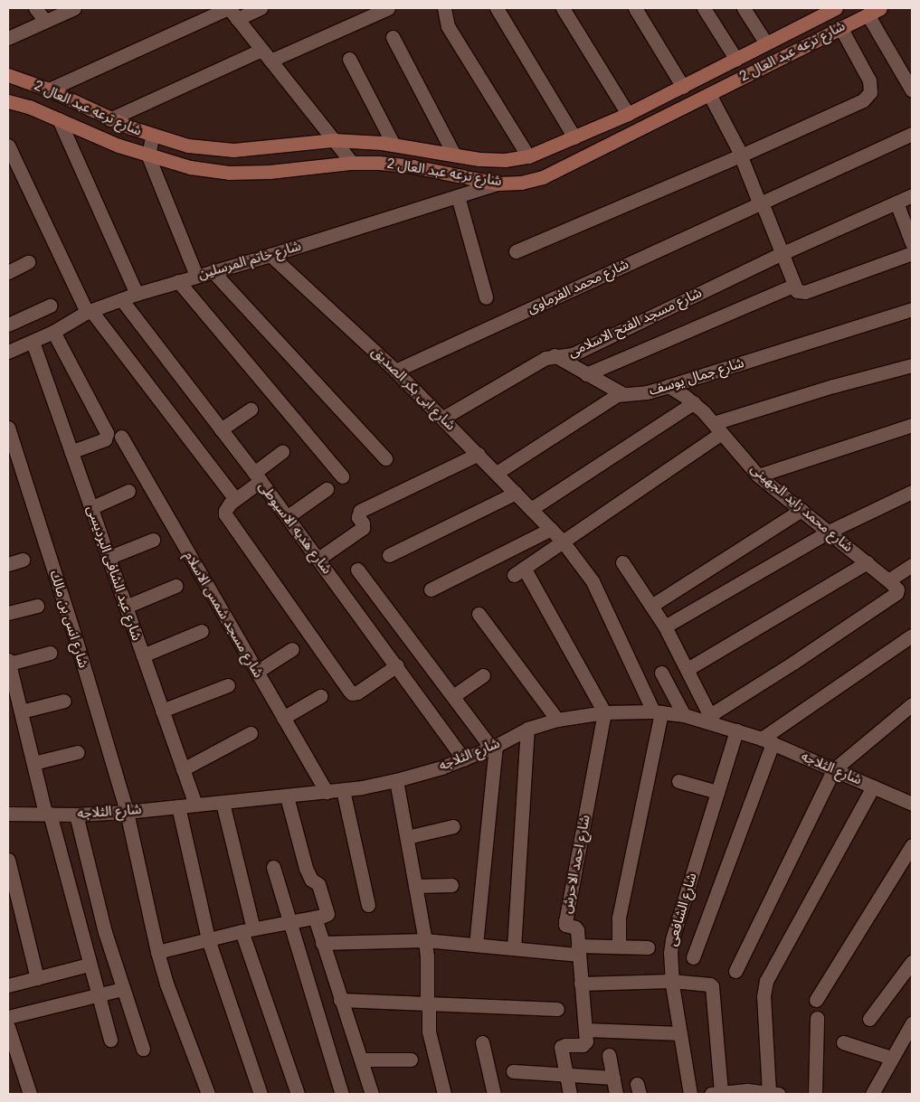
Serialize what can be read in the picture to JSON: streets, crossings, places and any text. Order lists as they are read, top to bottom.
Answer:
{
  "streets": {
    "street": [
      "شارع ترعه عبد العال 2",
      "شارع خاتم المرسلين",
      "شارع محمد الفرماوى",
      "شارع مسجد الفتح الاسلامى",
      "شارع جمال يوسف",
      "شارع ابى بكر الصديق",
      "شارع محمد زايد الجهينى",
      "شارع هديه الاسيوطى",
      "شارع عبد الشافى البرديسى",
      "شارع مسجد شمس الاسلام",
      "شارع انس بن مالك",
      "شارع الثلاجه",
      "شارع احمد الاحرش",
      "شارع الشافعى"
    ]
  },
  "crossings": [
    ["شارع ترعه عبد العال 2", "شارع خاتم المرسلين"],
    ["شارع خاتم المرسلين", "شارع ابى بكر الصديق"],
    ["شارع خاتم المرسلين", "شارع هديه الاسيوطى"],
    ["شارع خاتم المرسلين", "شارع عبد الشافى البرديسى"],
    ["شارع محمد الفرماوى", "شارع ابى بكر الصديق"],
    ["شارع مسجد الفتح الاسلامى", "شارع ابى بكر الصديق"],
    ["شارع جمال يوسف", "شارع ابى بكر الصديق"],
    ["شارع جمال يوسف", "شارع محمد زايد الجهينى"],
    ["شارع ابى بكر الصديق", "شارع الثلاجه"],
    ["شارع محمد زايد الجهينى", "شارع الثلاجه"],
    ["شارع هديه الاسيوطى", "شارع الثلاجه"],
    ["شارع عبد الشافى البرديسى", "شارع الثلاجه"],
    ["شارع مسجد شمس الاسلام", "شارع الثلاجه"],
    ["شارع انس بن مالك", "شارع الثلاجه"],
    ["شارع الثلاجه", "شارع احمد الاحرش"],
    ["شارع الثلاجه", "شارع الشافعى"]
  ]
}
